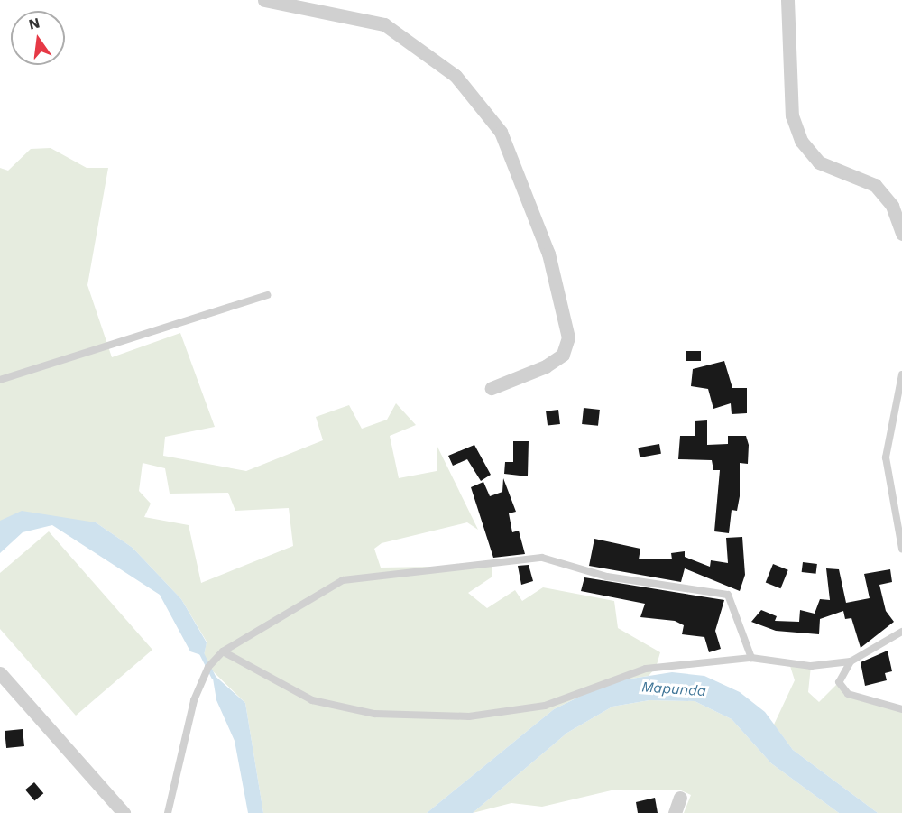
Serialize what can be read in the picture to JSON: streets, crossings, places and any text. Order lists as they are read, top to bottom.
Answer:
{
  "water": ["Mapunda"],
  "north": "top"
}
